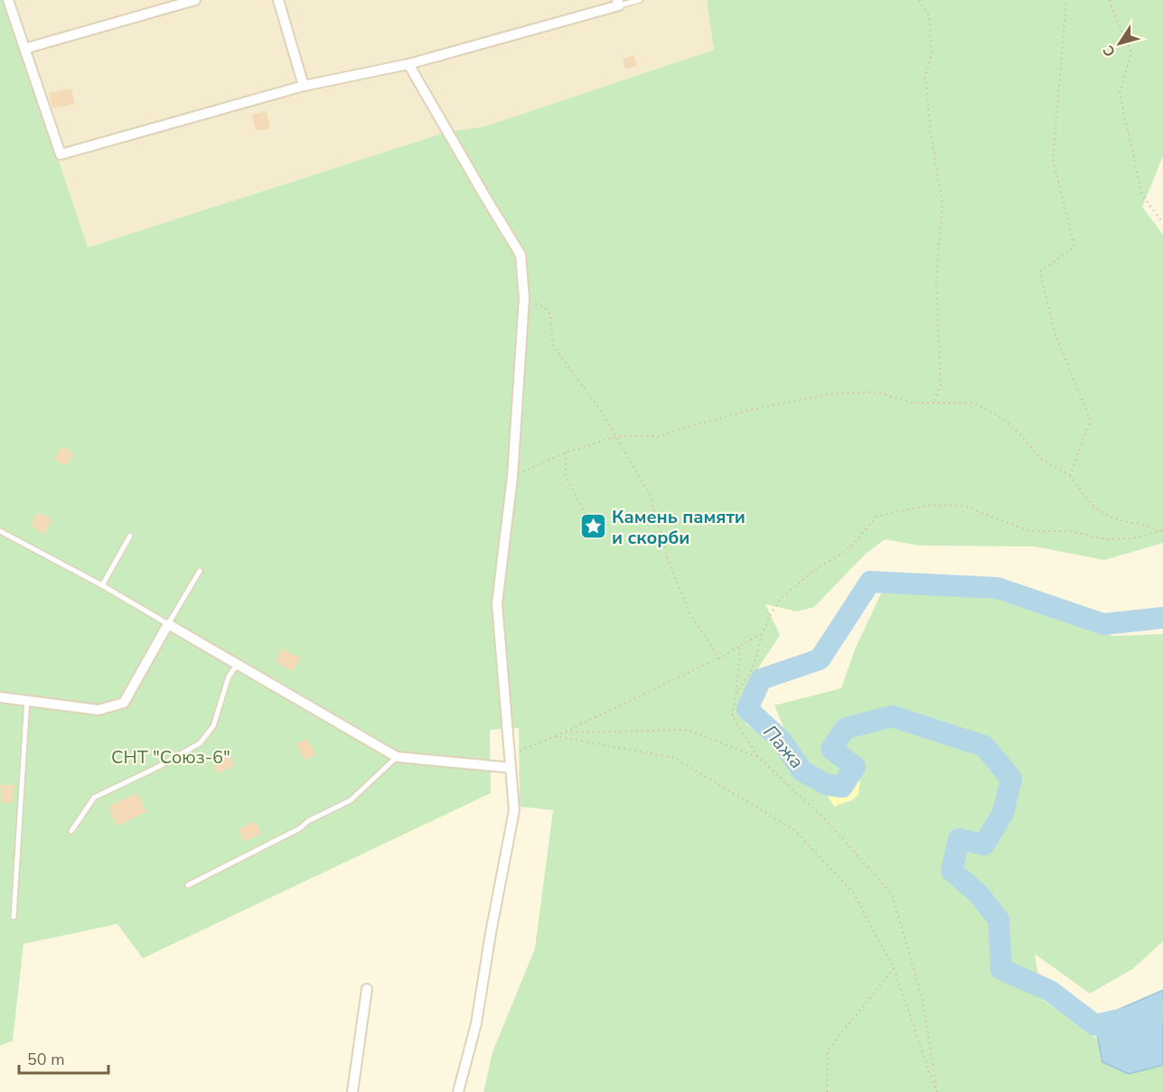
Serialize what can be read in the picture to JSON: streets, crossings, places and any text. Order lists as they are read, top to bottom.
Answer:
{
  "water": ["Пажа"],
  "parks": ["СНТ \"Союз-6\""],
  "places": {
    "place": ["Камень памяти и скорби"]
  },
  "scale_bar": "50 m",
  "north": "bottom left"
}
